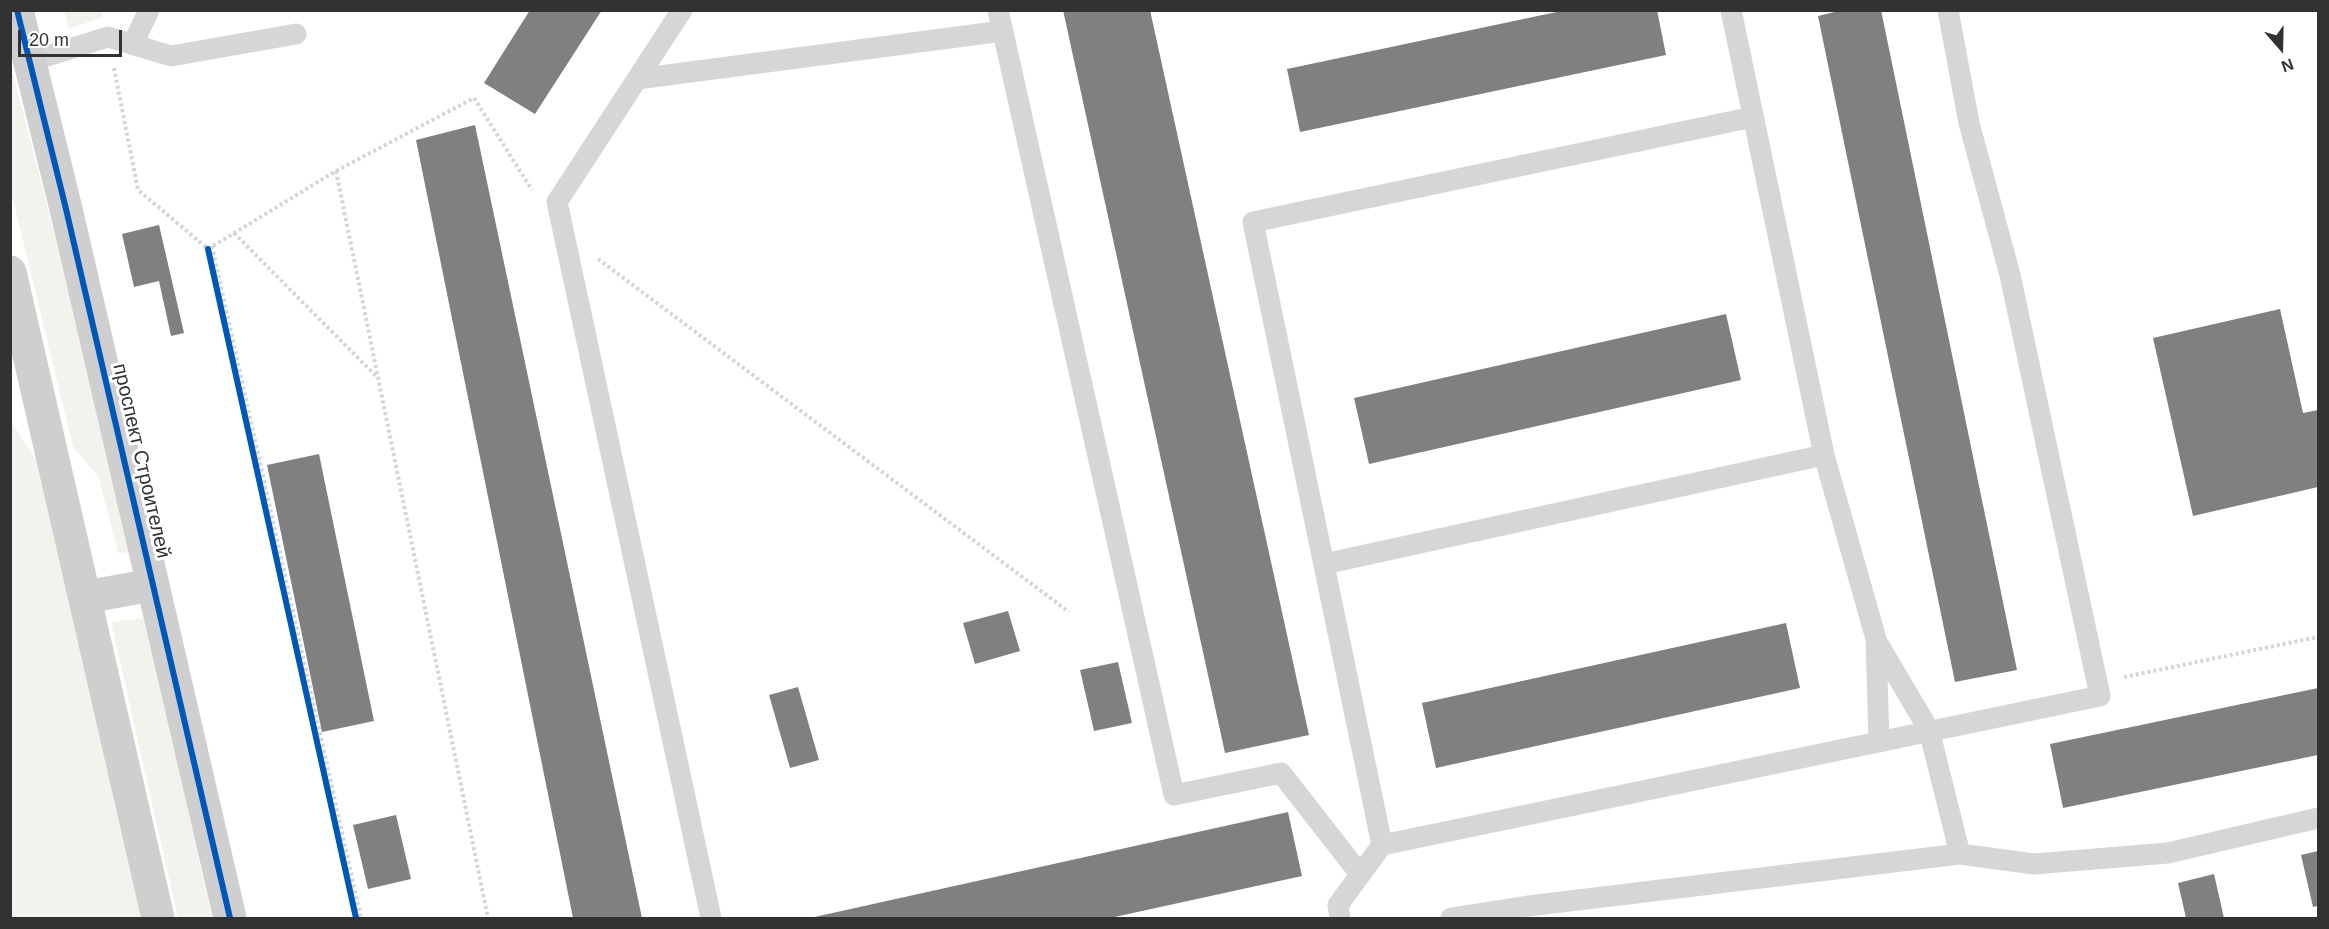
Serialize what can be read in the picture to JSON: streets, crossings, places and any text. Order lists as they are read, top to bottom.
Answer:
{
  "streets": {
    "street": ["проспект Строителей"]
  },
  "scale_bar": "20 m",
  "north": "bottom"
}
